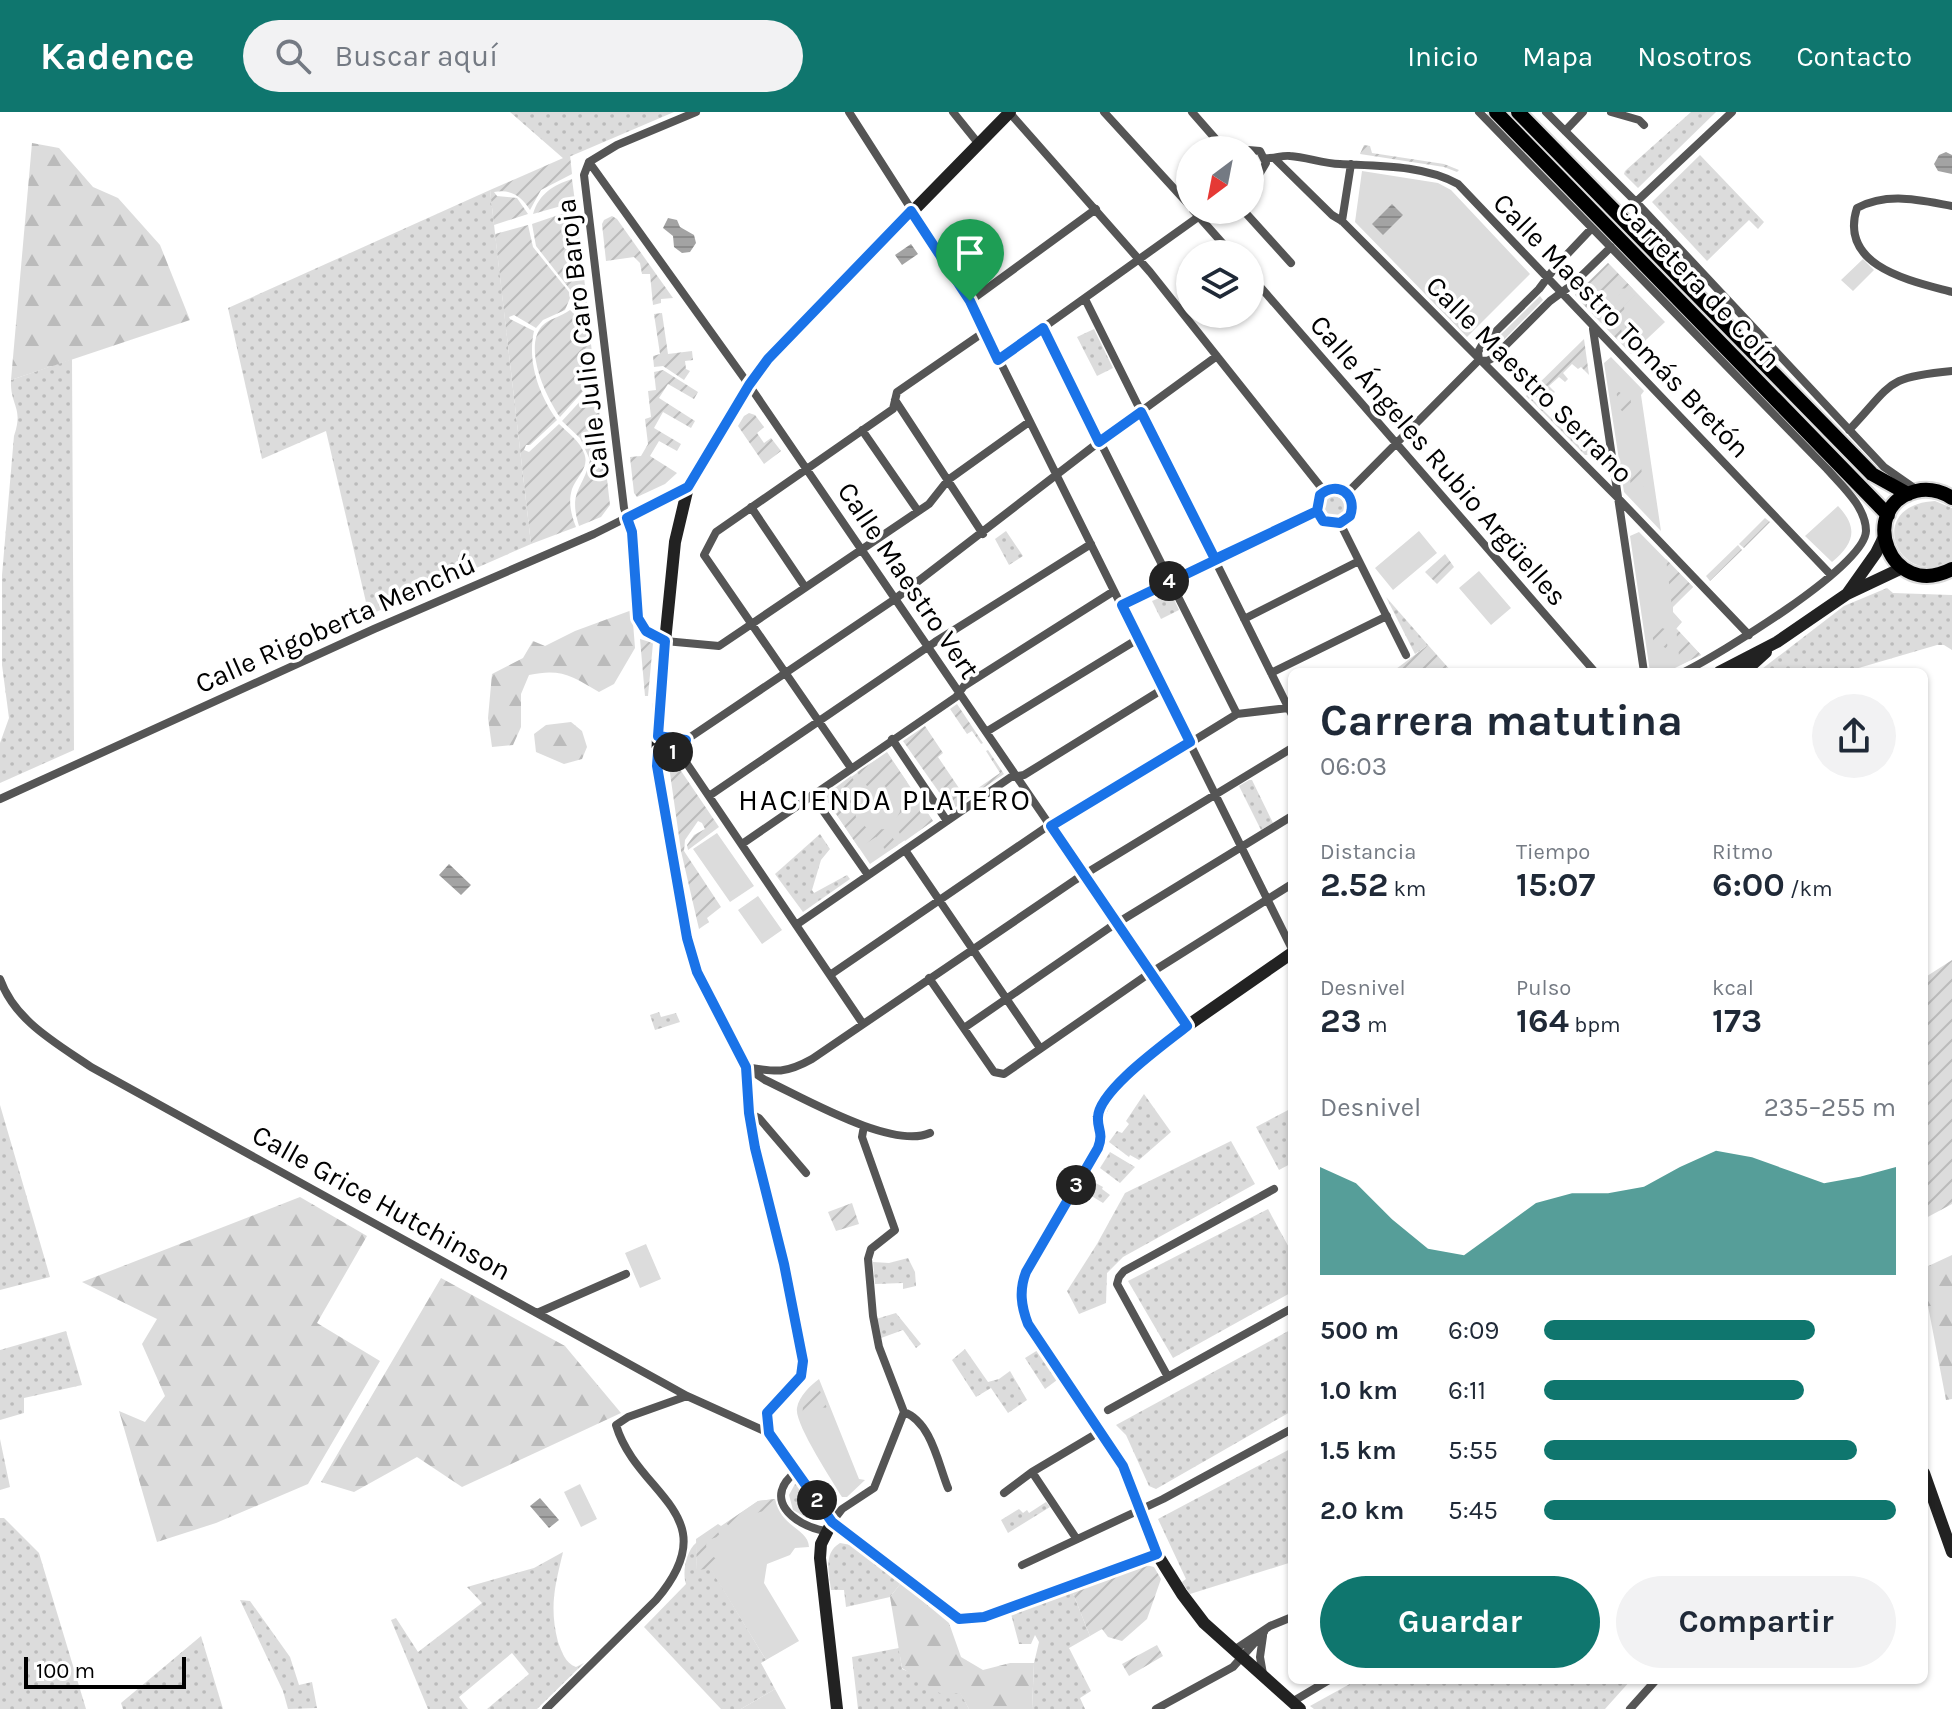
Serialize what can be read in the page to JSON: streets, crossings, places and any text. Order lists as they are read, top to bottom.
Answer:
{
  "streets": {
    "main road": ["Carretera de Coín"],
    "street": [
      "Calle Maestro Tomás Bretón",
      "Calle Julio Caro Baroja",
      "Calle Maestro Serrano",
      "Calle Ángeles Rubio Argüelles",
      "Calle Maestro Vert",
      "Calle Rigoberta Menchú",
      "Calle Grice Hutchinson"
    ]
  },
  "crossings": [
    ["Carretera de Coín", "Calle Maestro Tomás Bretón"],
    ["Calle Maestro Tomás Bretón", "Calle Maestro Serrano"],
    ["Calle Julio Caro Baroja", "Calle Maestro Vert"],
    ["Calle Julio Caro Baroja", "Calle Rigoberta Menchú"]
  ],
  "districts": ["HACIENDA PLATERO"],
  "scale_bar": "100 m",
  "north": "bottom left",
  "page": {
    "header": "Kadence",
    "search": "Buscar aquí",
    "nav": [
      "Inicio",
      "Mapa",
      "Nosotros",
      "Contacto"
    ],
    "pins": [
      "4",
      "1",
      "3",
      "2"
    ],
    "heading": ["Carrera matutina", "06:03"],
    "stats": [
      ["Distancia", "2.52 km"],
      ["Tiempo", "15:07"],
      ["Ritmo", "6:00 /km"],
      ["Desnivel", "23 m"],
      ["Pulso", "164 bpm"],
      ["kcal", "173"]
    ],
    "chart": ["Desnivel", "235–255 m"],
    "list": [
      {
        "name": "500 m",
        "note": "6:09"
      },
      {
        "name": "1.0 km",
        "note": "6:11"
      },
      {
        "name": "1.5 km",
        "note": "5:55"
      },
      {
        "name": "2.0 km",
        "note": "5:45"
      }
    ],
    "buttons": ["Guardar", "Compartir"],
    "scale": "100 m"
  }
}
